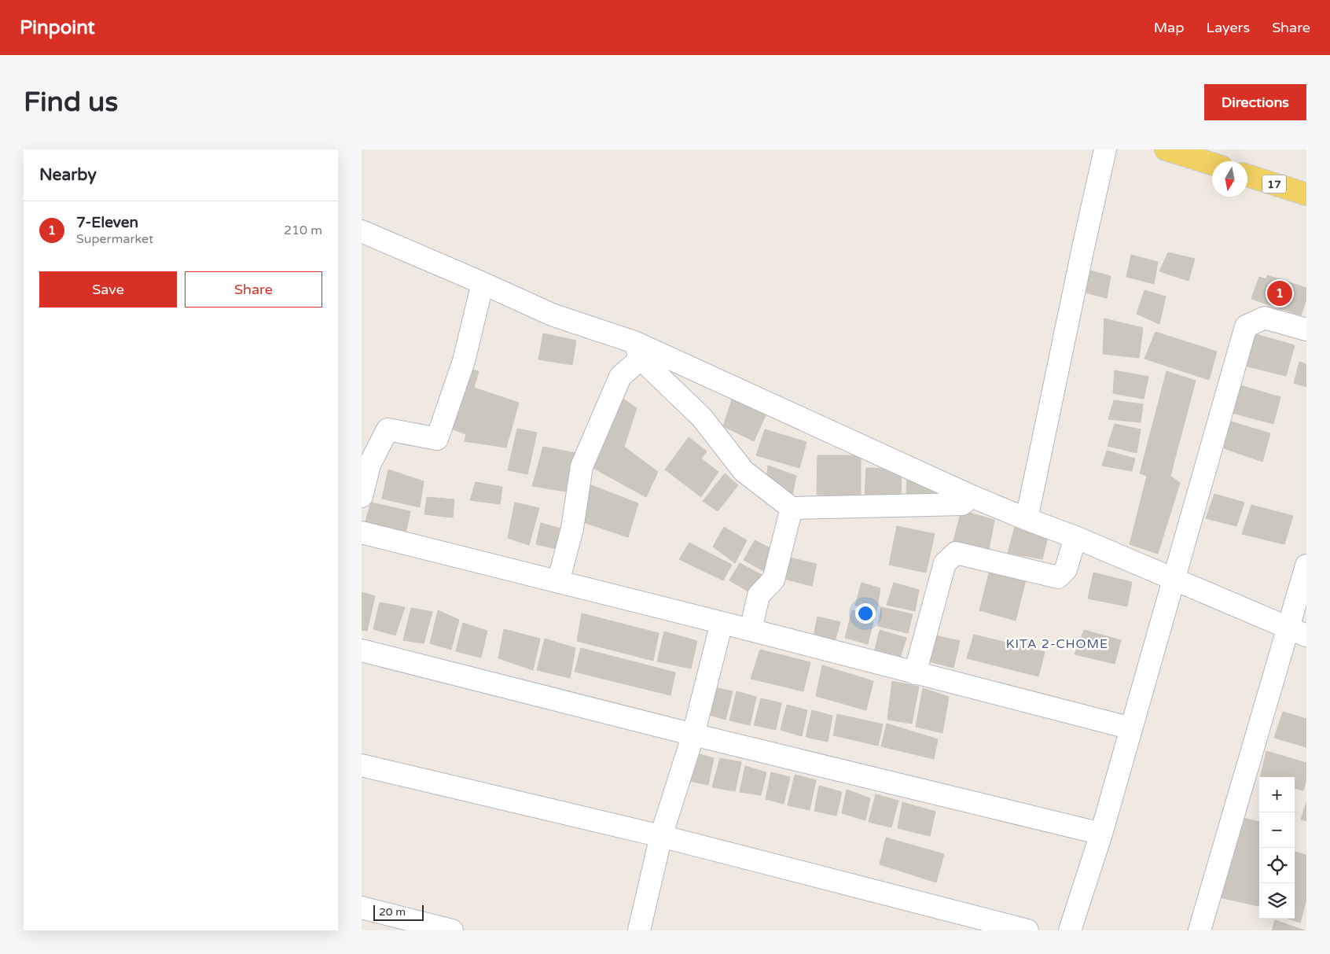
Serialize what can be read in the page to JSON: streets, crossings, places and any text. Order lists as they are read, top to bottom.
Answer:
{
  "streets": {
    "main road": ["17"]
  },
  "districts": ["KITA 2-CHOME"],
  "scale_bar": "20 m",
  "north": "bottom",
  "page": {
    "header": "Pinpoint",
    "nav": ["Map", "Layers", "Share"],
    "buttons": [
      "Directions",
      ["Save", "Share"]
    ],
    "title": "Find us",
    "heading": "Nearby",
    "list": [
      {
        "mark": "1",
        "name": "7-Eleven",
        "note": "Supermarket",
        "value": "210 m"
      }
    ],
    "pins": "1",
    "map_buttons": ["+", "−"],
    "scale": "20 m"
  }
}
